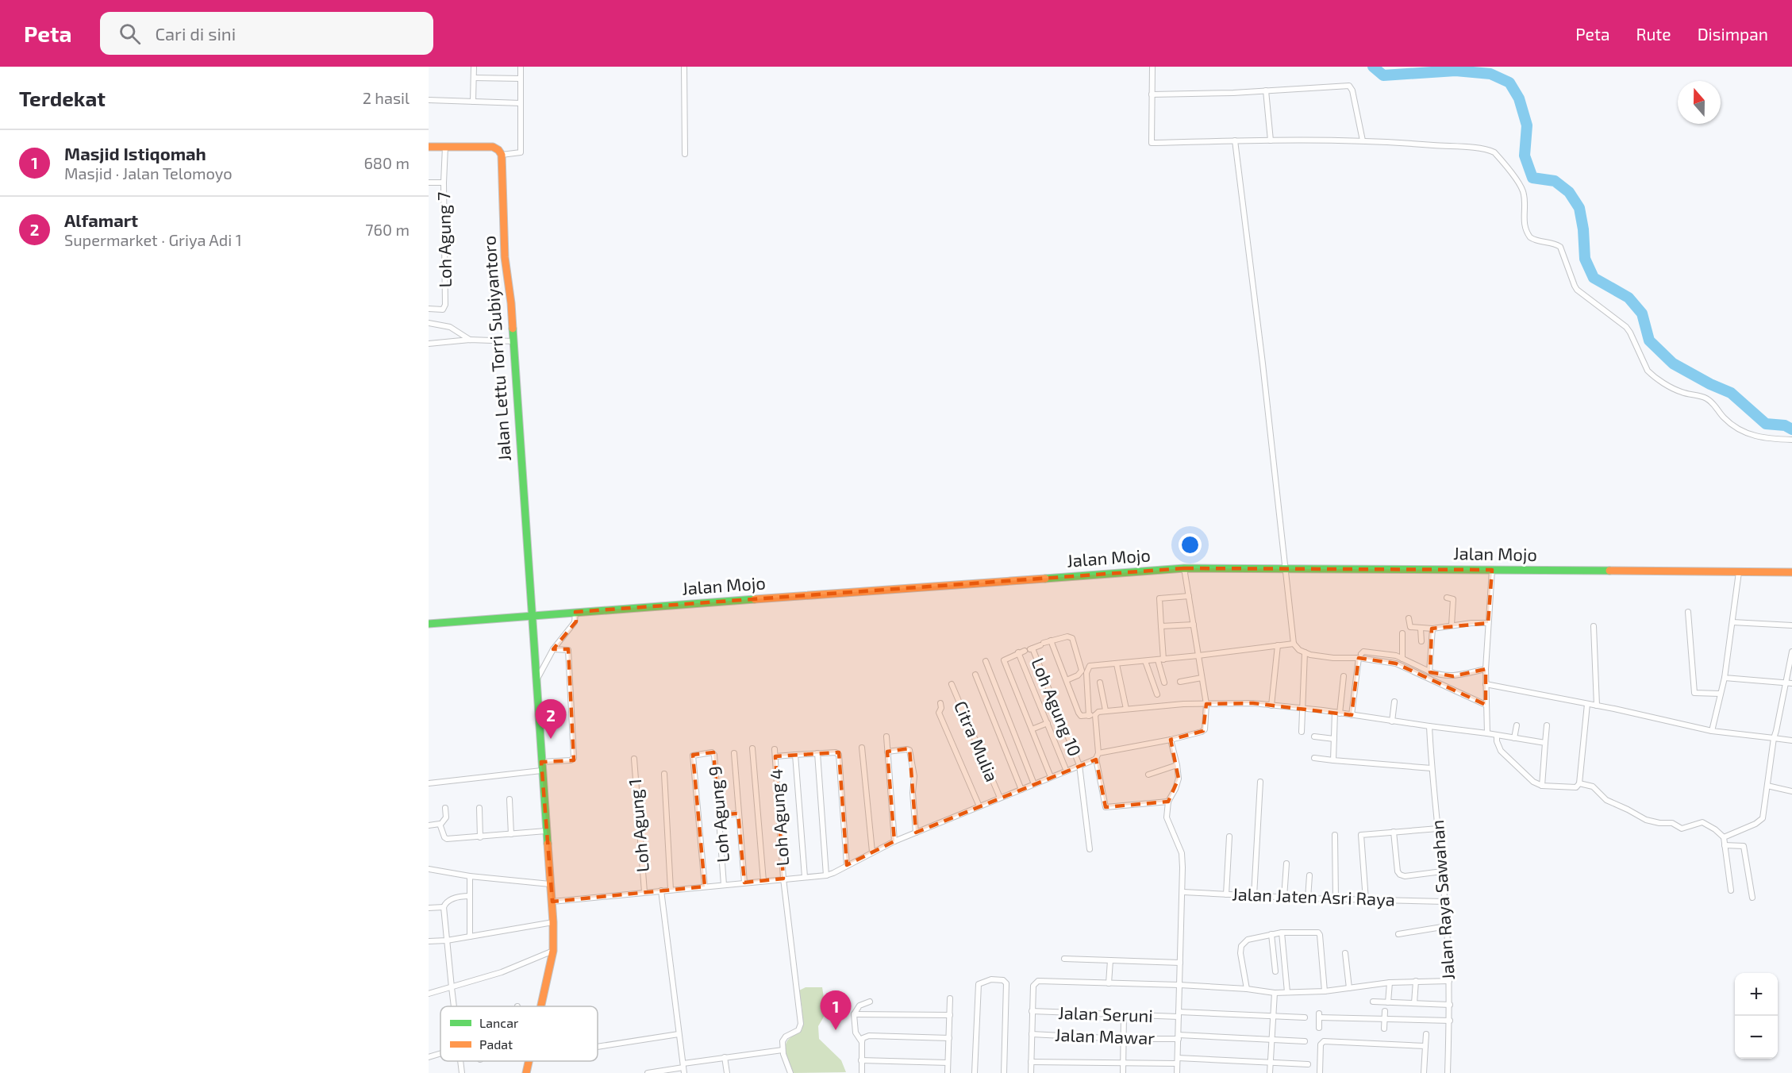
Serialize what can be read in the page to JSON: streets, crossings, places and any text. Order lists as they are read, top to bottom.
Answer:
{
  "streets": {
    "street": [
      "Loh Agung 7",
      "Jalan Lettu Torri Subiyantoro",
      "Jalan Mojo",
      "Loh Agung 10",
      "Citra Mulia",
      "Loh Agung 9",
      "Loh Agung 4",
      "Loh Agung 1",
      "Jalan Jaten Asri Raya",
      "Jalan Raya Sawahan",
      "Jalan Seruni",
      "Jalan Mawar"
    ]
  },
  "crossings": [
    ["Jalan Lettu Torri Subiyantoro", "Jalan Mojo"],
    ["Jalan Jaten Asri Raya", "Jalan Raya Sawahan"]
  ],
  "legend": ["Lancar", "Padat"],
  "north": "top",
  "page": {
    "header": "Peta",
    "search": "Cari di sini",
    "nav": ["Peta", "Rute", "Disimpan"],
    "heading": ["Terdekat", "2 hasil"],
    "list": [
      {
        "mark": "1",
        "name": "Masjid Istiqomah",
        "note": "Masjid · Jalan Telomoyo",
        "value": "680 m"
      },
      {
        "mark": "2",
        "name": "Alfamart",
        "note": "Supermarket · Griya Adi 1",
        "value": "760 m"
      }
    ],
    "pins": ["2", "1"],
    "map_buttons": ["+", "−"]
  }
}
